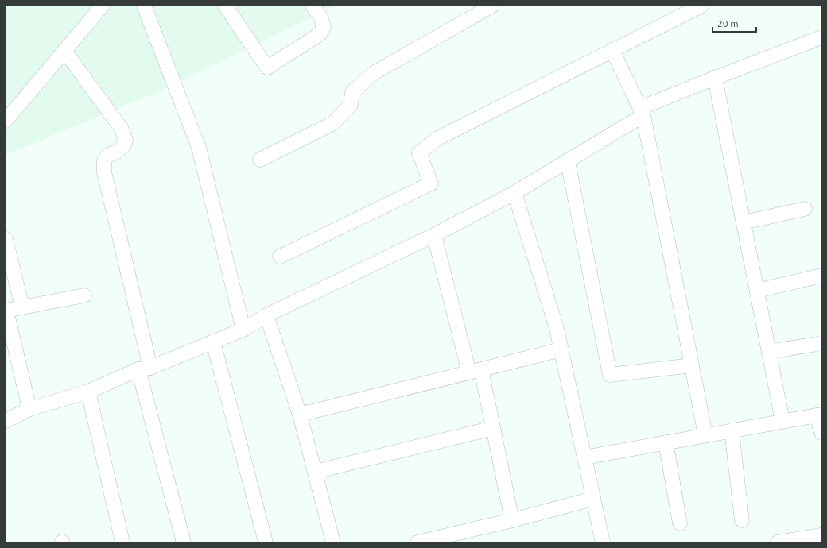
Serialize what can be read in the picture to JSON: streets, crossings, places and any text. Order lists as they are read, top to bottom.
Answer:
{
  "scale_bar": "20 m"
}
